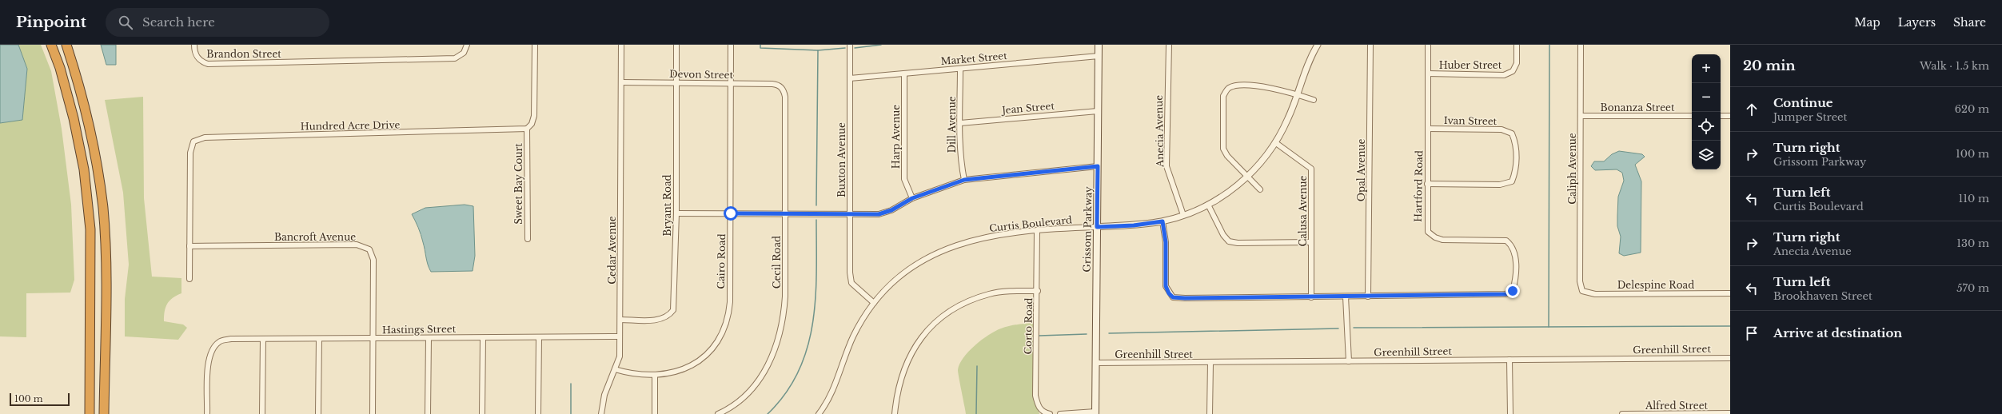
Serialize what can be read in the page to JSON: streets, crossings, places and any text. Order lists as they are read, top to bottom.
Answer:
{
  "streets": {
    "main road": ["Grissom Parkway"],
    "street": [
      "Brandon Street",
      "Market Street",
      "Huber Street",
      "Devon Street",
      "Bonanza Street",
      "Jean Street",
      "Ivan Street",
      "Dill Avenue",
      "Hundred Acre Drive",
      "Anecia Avenue",
      "Harp Avenue",
      "Buxton Avenue",
      "Caliph Avenue",
      "Opal Avenue",
      "Sweet Bay Court",
      "Hartford Road",
      "Bryant Road",
      "Calusa Avenue",
      "Curtis Boulevard",
      "Bancroft Avenue",
      "Cedar Avenue",
      "Cairo Road",
      "Cecil Road",
      "Delespine Road",
      "Corto Road",
      "Hastings Street",
      "Greenhill Street",
      "Alfred Street"
    ]
  },
  "crossings": [
    ["Market Street", "Dill Avenue"],
    ["Market Street", "Harp Avenue"],
    ["Market Street", "Buxton Avenue"],
    ["Market Street", "Grissom Parkway"],
    ["Huber Street", "Hartford Road"],
    ["Devon Street", "Bryant Road"],
    ["Devon Street", "Cedar Avenue"],
    ["Devon Street", "Cairo Road"],
    ["Devon Street", "Cecil Road"],
    ["Bonanza Street", "Caliph Avenue"],
    ["Jean Street", "Dill Avenue"],
    ["Jean Street", "Grissom Parkway"],
    ["Ivan Street", "Hartford Road"],
    ["Hundred Acre Drive", "Sweet Bay Court"],
    ["Hundred Acre Drive", "Bancroft Avenue"],
    ["Anecia Avenue", "Curtis Boulevard"],
    ["Buxton Avenue", "Curtis Boulevard"],
    ["Caliph Avenue", "Delespine Road"],
    ["Opal Avenue", "Hartford Road"],
    ["Bryant Road", "Cedar Avenue"],
    ["Calusa Avenue", "Curtis Boulevard"],
    ["Curtis Boulevard", "Grissom Parkway"],
    ["Curtis Boulevard", "Corto Road"],
    ["Grissom Parkway", "Greenhill Street"],
    ["Bancroft Avenue", "Hastings Street"],
    ["Cedar Avenue", "Cairo Road"],
    ["Cedar Avenue", "Hastings Street"]
  ],
  "scale_bar": "100 m",
  "page": {
    "header": "Pinpoint",
    "search": "Search here",
    "nav": ["Map", "Layers", "Share"],
    "heading": ["20 min", "Walk · 1.5 km"],
    "map_buttons": ["+", "−"],
    "list": [
      ["Continue", "Jumper Street", "620 m"],
      ["Turn right", "Grissom Parkway", "100 m"],
      ["Turn left", "Curtis Boulevard", "110 m"],
      ["Turn right", "Anecia Avenue", "130 m"],
      ["Turn left", "Brookhaven Street", "570 m"],
      "Arrive at destination"
    ],
    "scale": "100 m"
  }
}
